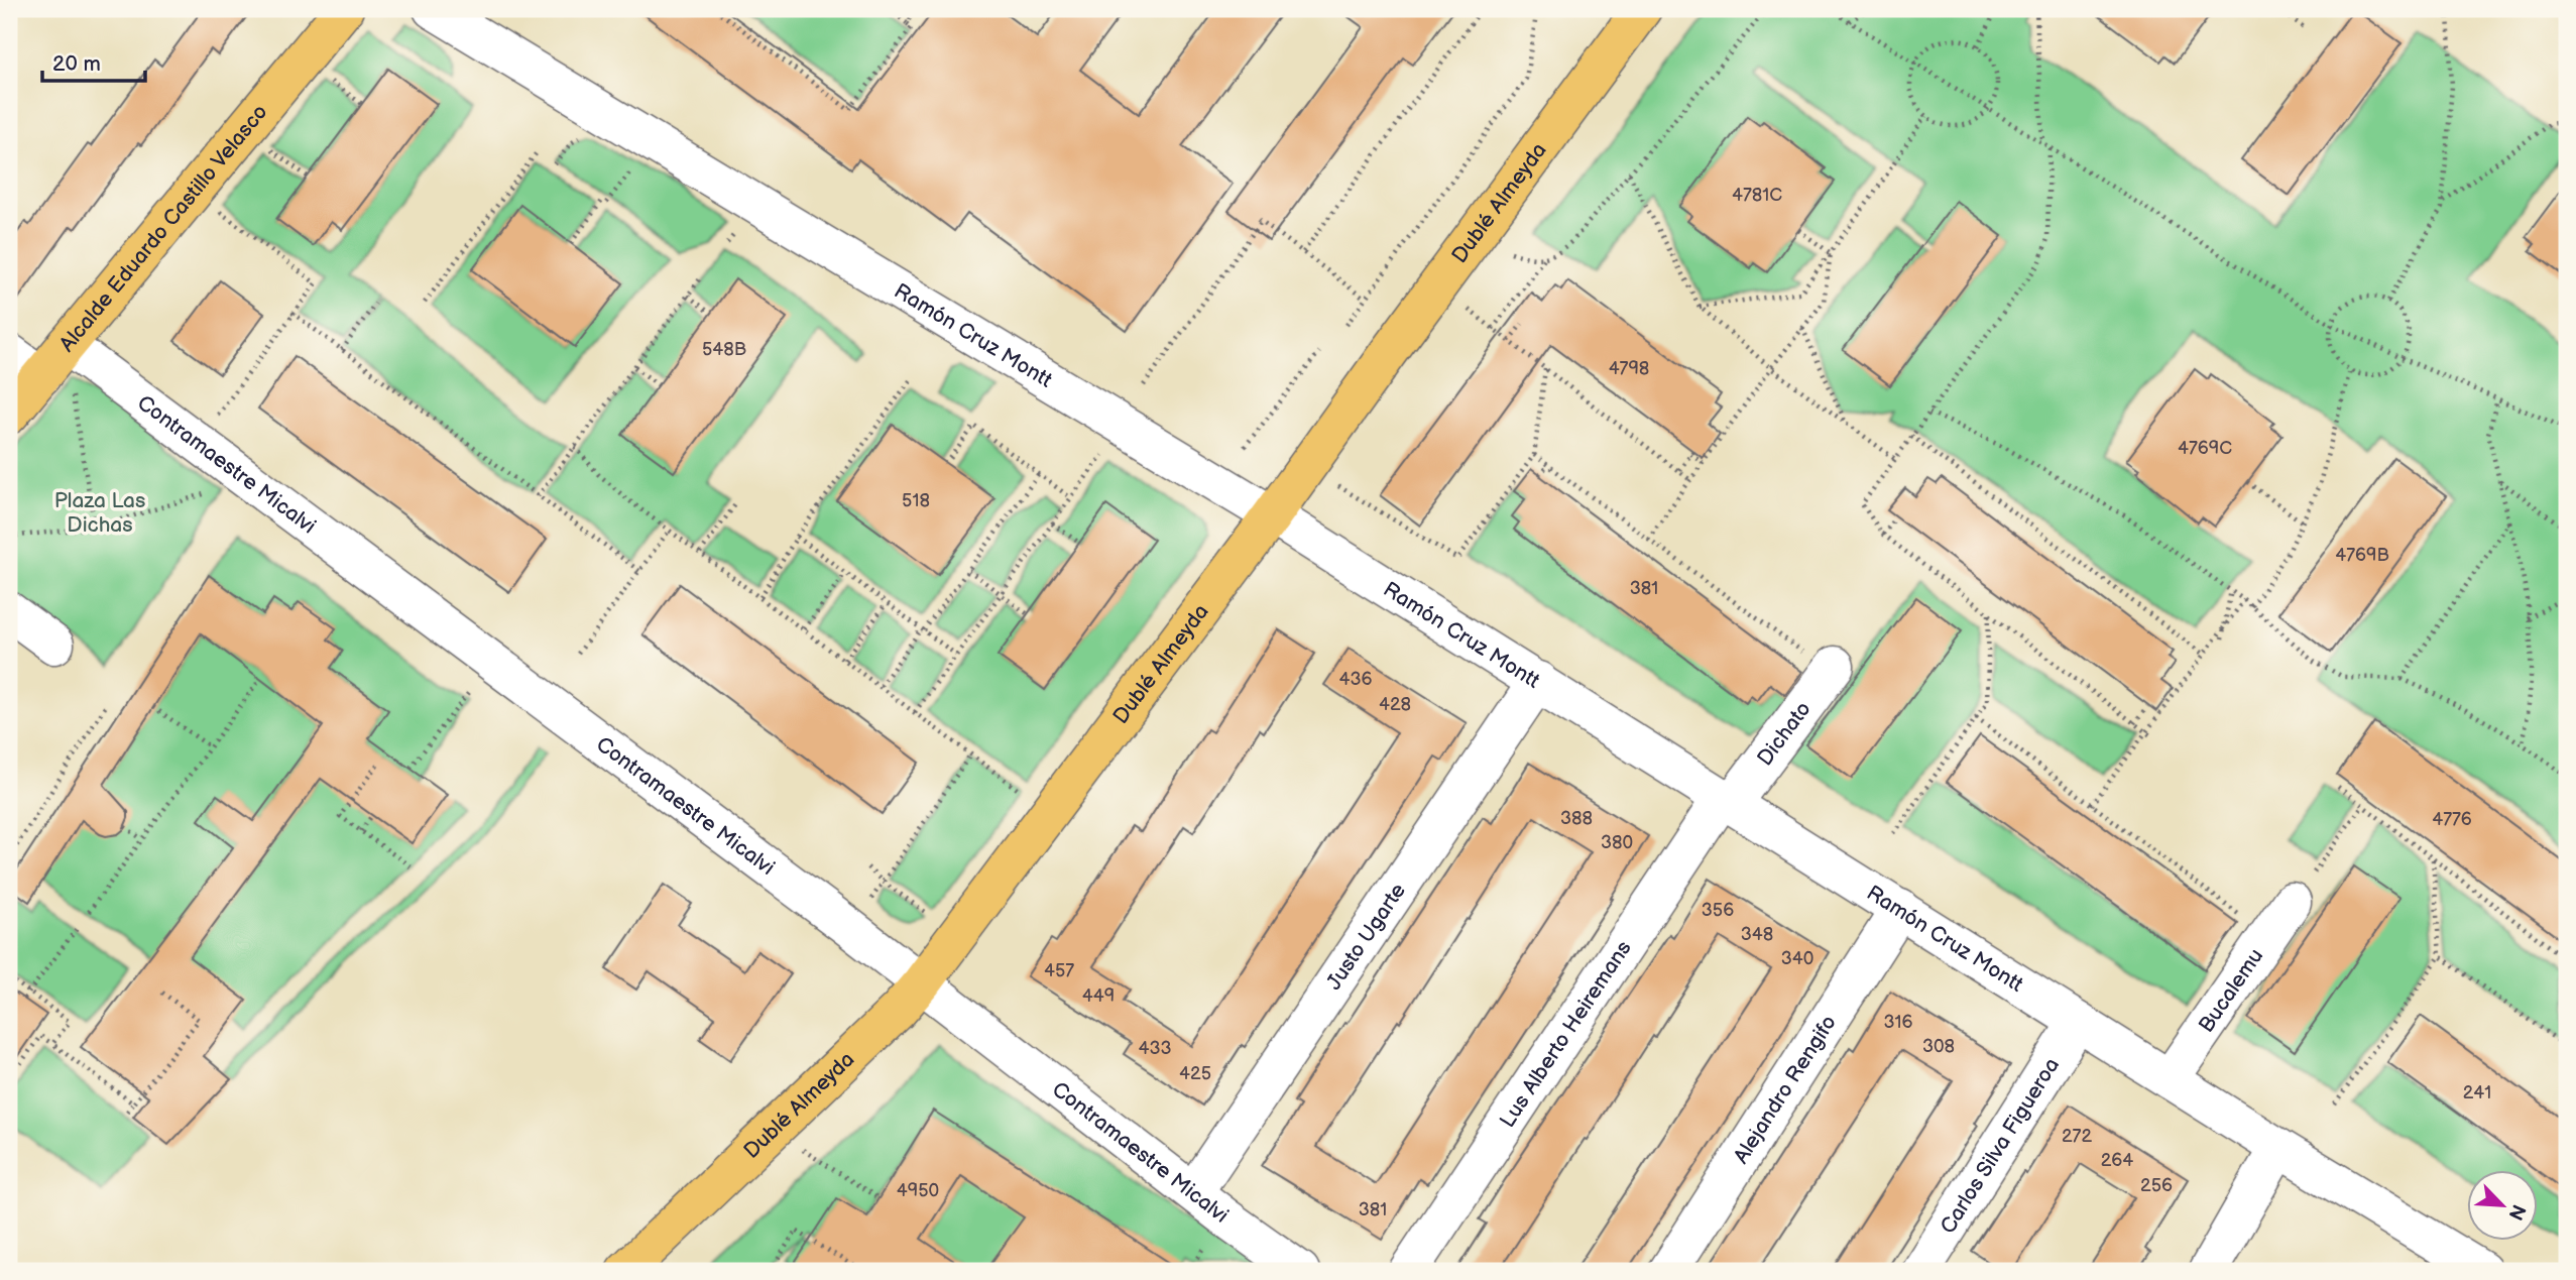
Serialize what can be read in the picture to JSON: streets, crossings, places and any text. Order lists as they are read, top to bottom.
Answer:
{
  "streets": {
    "main road": ["Dublé Almeyda", "Alcalde Eduardo Castillo Velasco"],
    "street": [
      "Ramón Cruz Montt",
      "Contramaestre Micalvi",
      "Dichato",
      "Justo Ugarte",
      "Bucalemu",
      "Lus Alberto Heiremans",
      "Alejandro Rengifo",
      "Carlos Silva Figueroa"
    ]
  },
  "crossings": [
    ["Dublé Almeyda", "Ramón Cruz Montt"],
    ["Dublé Almeyda", "Contramaestre Micalvi"],
    ["Alcalde Eduardo Castillo Velasco", "Contramaestre Micalvi"],
    ["Ramón Cruz Montt", "Dichato"],
    ["Ramón Cruz Montt", "Justo Ugarte"],
    ["Ramón Cruz Montt", "Bucalemu"],
    ["Ramón Cruz Montt", "Lus Alberto Heiremans"],
    ["Ramón Cruz Montt", "Alejandro Rengifo"],
    ["Ramón Cruz Montt", "Carlos Silva Figueroa"],
    ["Contramaestre Micalvi", "Justo Ugarte"],
    ["Dichato", "Lus Alberto Heiremans"]
  ],
  "parks": ["Plaza Las Dichas"],
  "house_numbers": [
    "4781C",
    "548B",
    "4798",
    "4769C",
    "518",
    "4769B",
    "381",
    "436",
    "428",
    "388",
    "4776",
    "380",
    "356",
    "348",
    "340",
    "457",
    "449",
    "316",
    "308",
    "433",
    "425",
    "241",
    "272",
    "264",
    "256",
    "4950",
    "381"
  ],
  "scale_bar": "20 m",
  "north": "bottom right"
}
